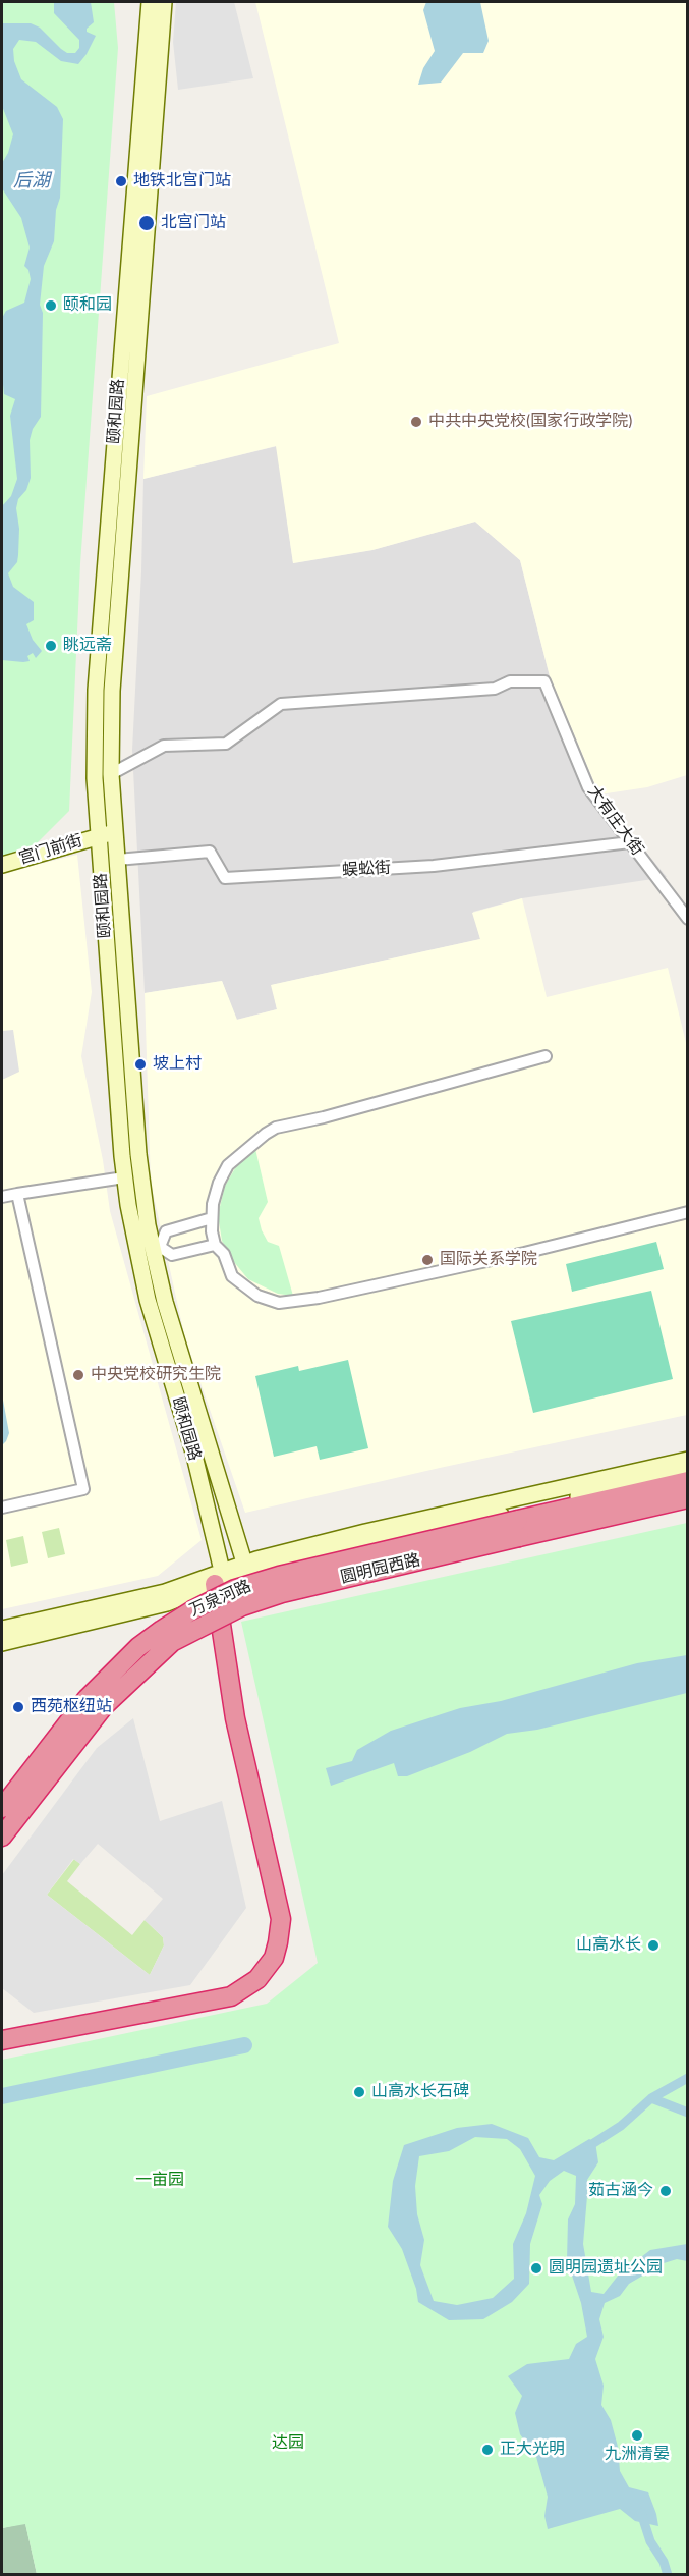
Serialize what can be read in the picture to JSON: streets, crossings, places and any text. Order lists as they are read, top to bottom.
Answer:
{
  "streets": {
    "highway": ["圆明园西路", "万泉河路"],
    "main road": ["颐和园路", "宫门前街"],
    "street": ["大有庄大街", "蜈蚣街"]
  },
  "crossings": [
    ["颐和园路", "大有庄大街"],
    ["颐和园路", "宫门前街"],
    ["颐和园路", "蜈蚣街"],
    ["颐和园路", "圆明园西路"],
    ["大有庄大街", "蜈蚣街"],
    ["圆明园西路", "万泉河路"]
  ],
  "water": ["后湖"],
  "parks": ["一亩园", "达园"],
  "places": [
    "地铁北宫门站",
    "北宫门站",
    "颐和园",
    "中共中央党校(国家行政学院)",
    "眺远斋",
    "坡上村",
    "国际关系学院",
    "中央党校研究生院",
    "西苑枢纽站",
    "山高水长",
    "山高水长石碑",
    "茹古涵今",
    "圆明园遗址公园",
    "九洲清晏",
    "正大光明"
  ]
}
